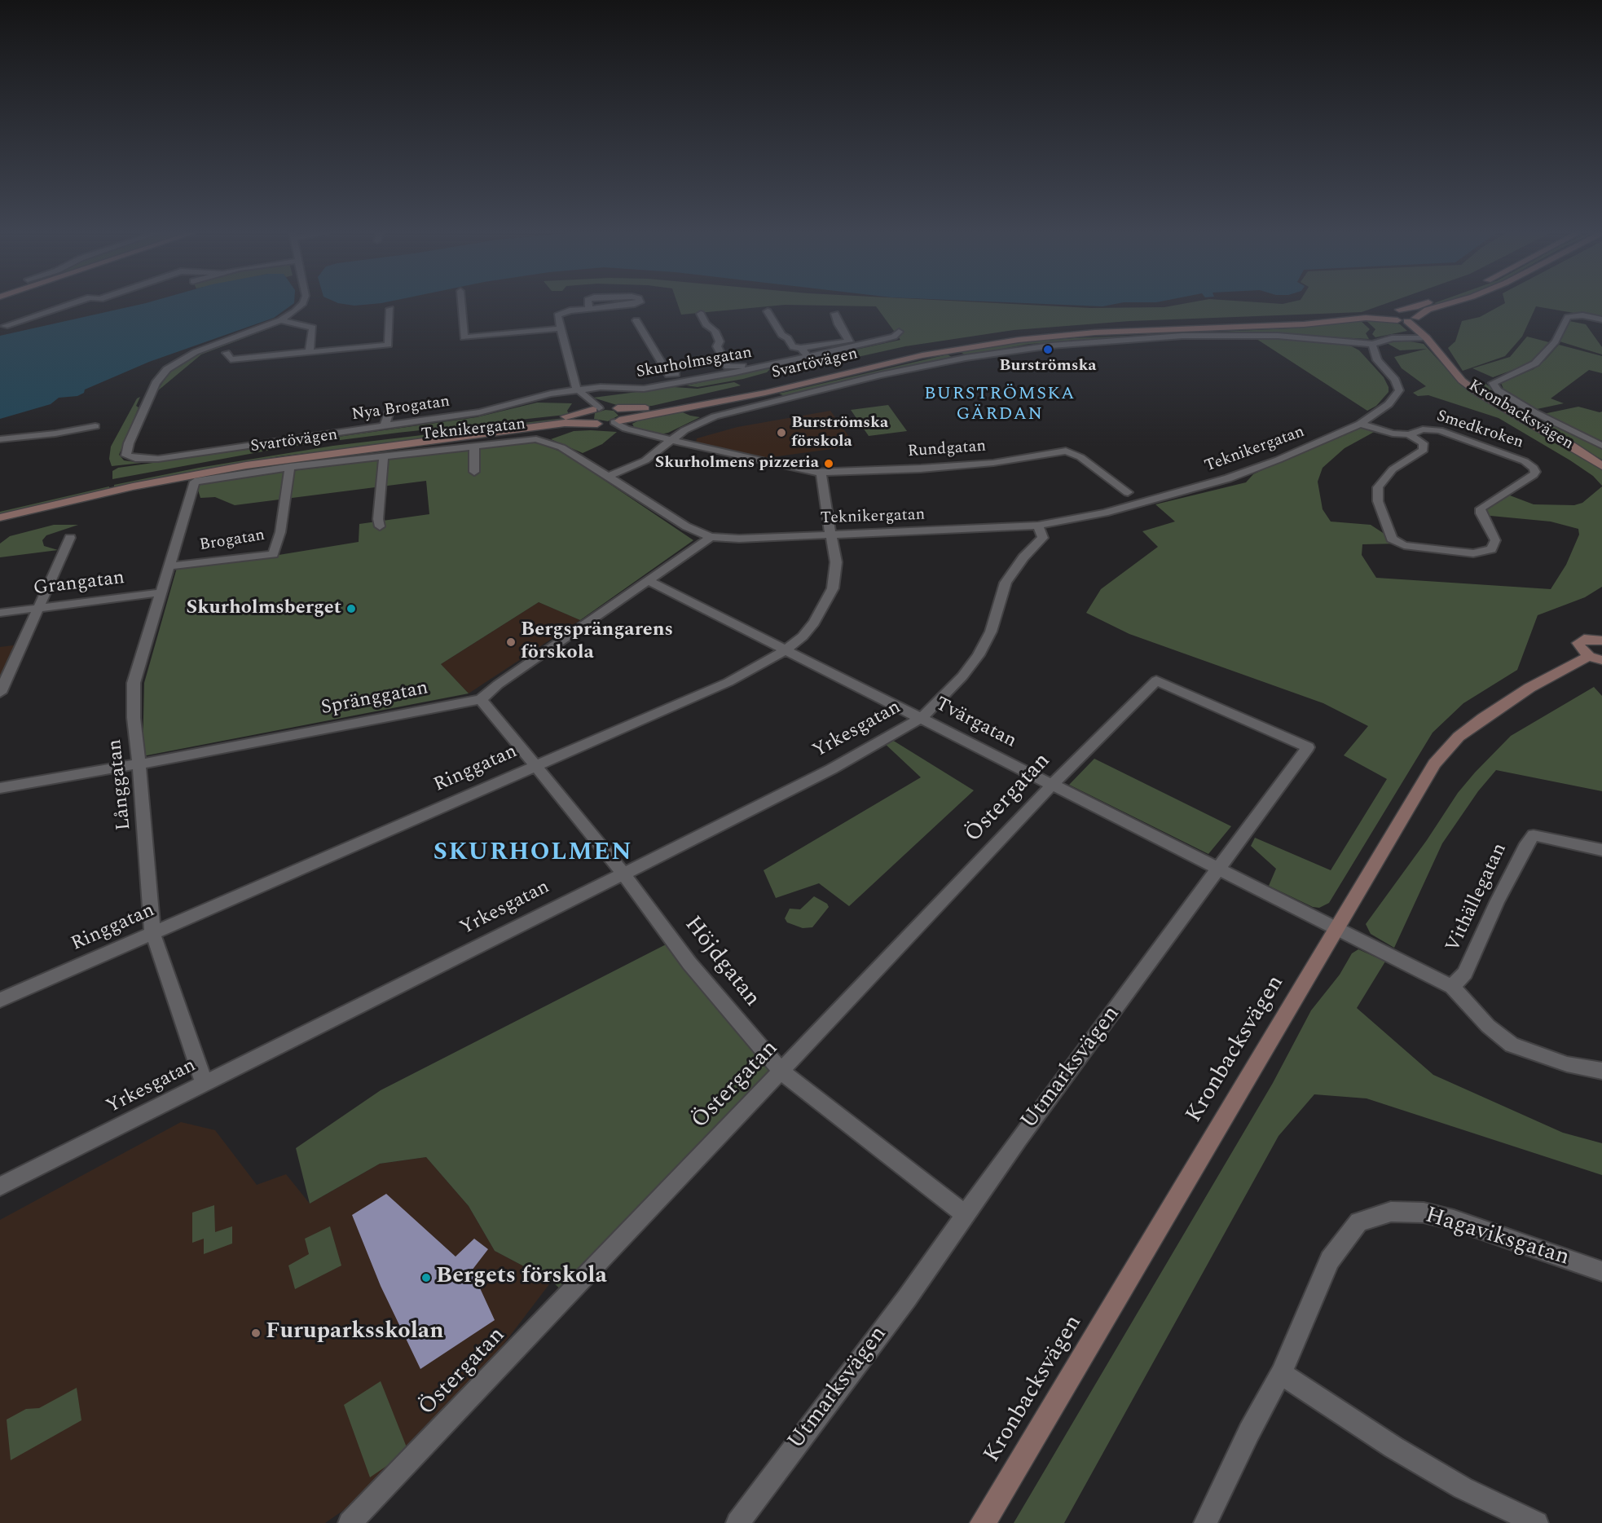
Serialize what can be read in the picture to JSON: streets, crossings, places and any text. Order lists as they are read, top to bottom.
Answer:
{
  "streets": {
    "main road": ["Svartövägen", "Kronbacksvägen"],
    "street": [
      "Skurholmsgatan",
      "Nya Brogatan",
      "Teknikergatan",
      "Smedkroken",
      "Rundgatan",
      "Brogatan",
      "Grangatan",
      "Spränggatan",
      "Tvärgatan",
      "Yrkesgatan",
      "Ringgatan",
      "Långgatan",
      "Östergatan",
      "Vithällegatan",
      "Höjdgatan",
      "Utmarksvägen",
      "Hagaviksgatan"
    ]
  },
  "crossings": [
    ["Skurholmsgatan", "Nya Brogatan"],
    ["Svartövägen", "Kronbacksvägen"],
    ["Svartövägen", "Rundgatan"],
    ["Kronbacksvägen", "Tvärgatan"],
    ["Teknikergatan", "Smedkroken"],
    ["Teknikergatan", "Brogatan"],
    ["Teknikergatan", "Yrkesgatan"],
    ["Teknikergatan", "Ringgatan"],
    ["Teknikergatan", "Långgatan"],
    ["Rundgatan", "Ringgatan"],
    ["Brogatan", "Långgatan"],
    ["Grangatan", "Långgatan"],
    ["Spränggatan", "Långgatan"],
    ["Spränggatan", "Höjdgatan"],
    ["Tvärgatan", "Yrkesgatan"],
    ["Tvärgatan", "Ringgatan"],
    ["Tvärgatan", "Östergatan"],
    ["Tvärgatan", "Utmarksvägen"],
    ["Yrkesgatan", "Långgatan"],
    ["Yrkesgatan", "Höjdgatan"],
    ["Ringgatan", "Långgatan"],
    ["Ringgatan", "Höjdgatan"],
    ["Östergatan", "Höjdgatan"],
    ["Östergatan", "Utmarksvägen"],
    ["Höjdgatan", "Utmarksvägen"]
  ],
  "districts": ["BURSTRÖMSKA GÄRDAN", "SKURHOLMEN"],
  "places": [
    "Burströmska",
    "Burströmska förskola",
    "Skurholmens pizzeria",
    "Skurholmsberget",
    "Bergsprängarens förskola",
    "Bergets förskola",
    "Furuparksskolan"
  ]
}
